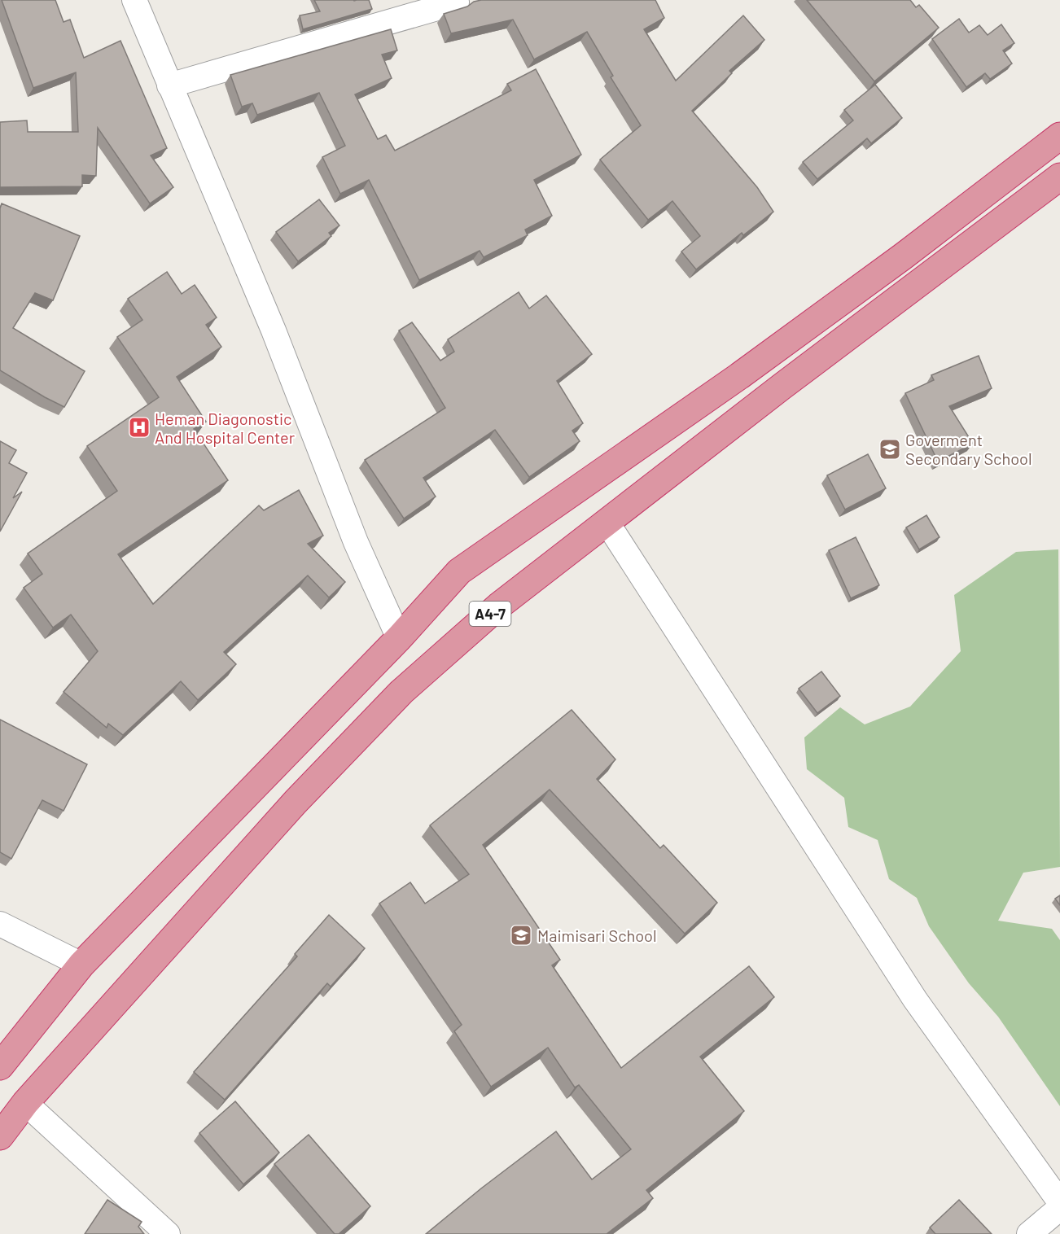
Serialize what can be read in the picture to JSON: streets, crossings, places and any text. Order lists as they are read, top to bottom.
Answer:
{
  "streets": {
    "highway": ["A4-7"]
  },
  "places": {
    "hospital": ["Heman Diagonostic And Hospital Center"],
    "school or university": ["Goverment Secondary School", "Maimisari School"]
  }
}
